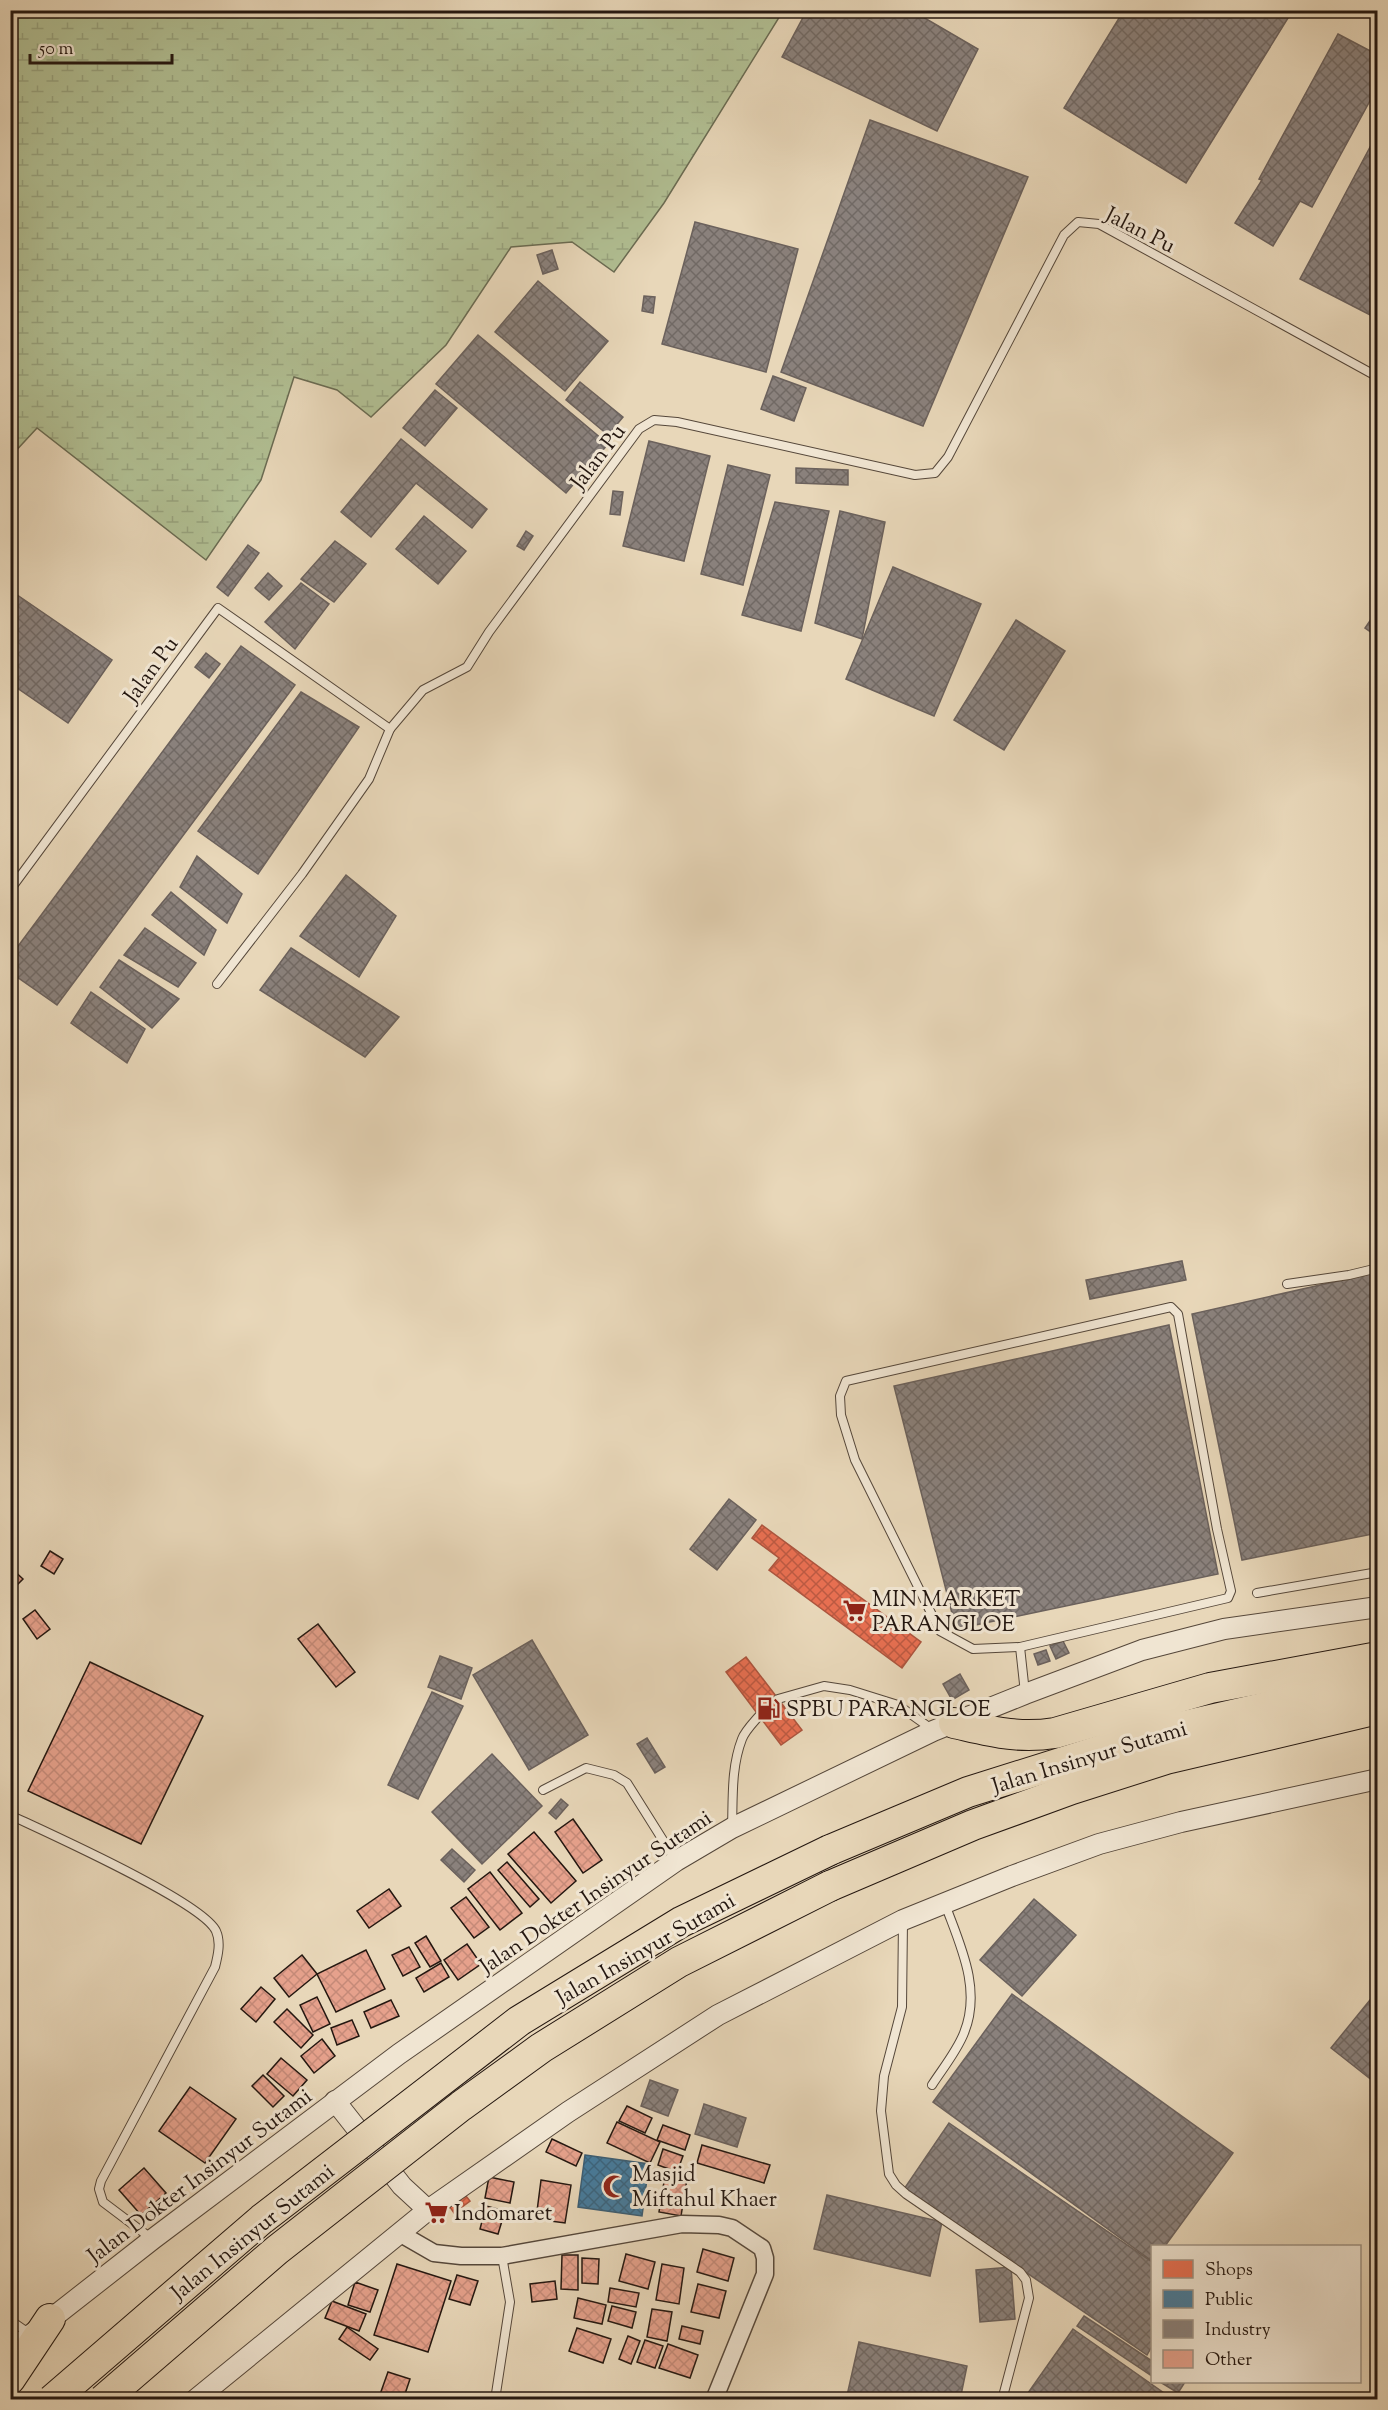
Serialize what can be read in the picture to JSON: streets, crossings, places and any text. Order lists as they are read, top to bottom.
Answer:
{
  "streets": {
    "highway": ["Jalan Insinyur Sutami"],
    "street": ["Jalan Dokter Insinyur Sutami"],
    "lane": ["Jalan Pu"]
  },
  "places": {
    "supermarket": ["MIN MARKET PARANGLOE", "Indomaret"],
    "fuel station": ["SPBU PARANGLOE"],
    "mosque": ["Masjid Miftahul Khaer"]
  },
  "legend": [
    "Shops",
    "Public",
    "Industry",
    "Other"
  ],
  "scale_bar": "50 m"
}
